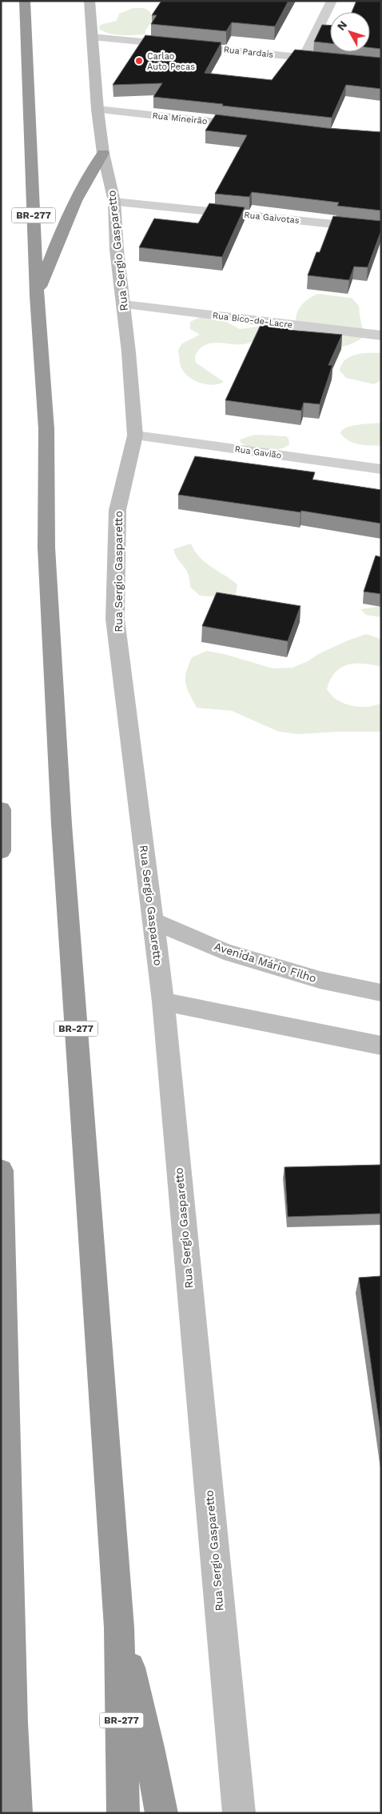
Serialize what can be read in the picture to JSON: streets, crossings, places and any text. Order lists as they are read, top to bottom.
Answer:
{
  "streets": {
    "highway": ["BR-277"],
    "street": [
      "Rua Pardais",
      "Rua Mineirão",
      "Rua Gaivotas",
      "Rua Sergio Gasparetto",
      "Rua Bico-de-Lacre",
      "Rua Gavião",
      "Avenida Mário Filho"
    ]
  },
  "crossings": [
    ["Rua Pardais", "Rua Sergio Gasparetto"],
    ["Rua Mineirão", "Rua Sergio Gasparetto"],
    ["Rua Gaivotas", "Rua Sergio Gasparetto"],
    ["Rua Sergio Gasparetto", "Rua Bico-de-Lacre"],
    ["Rua Sergio Gasparetto", "Rua Gavião"],
    ["Rua Sergio Gasparetto", "Avenida Mário Filho"]
  ],
  "places": ["Carlao Auto Pecas"],
  "north": "top left"
}
